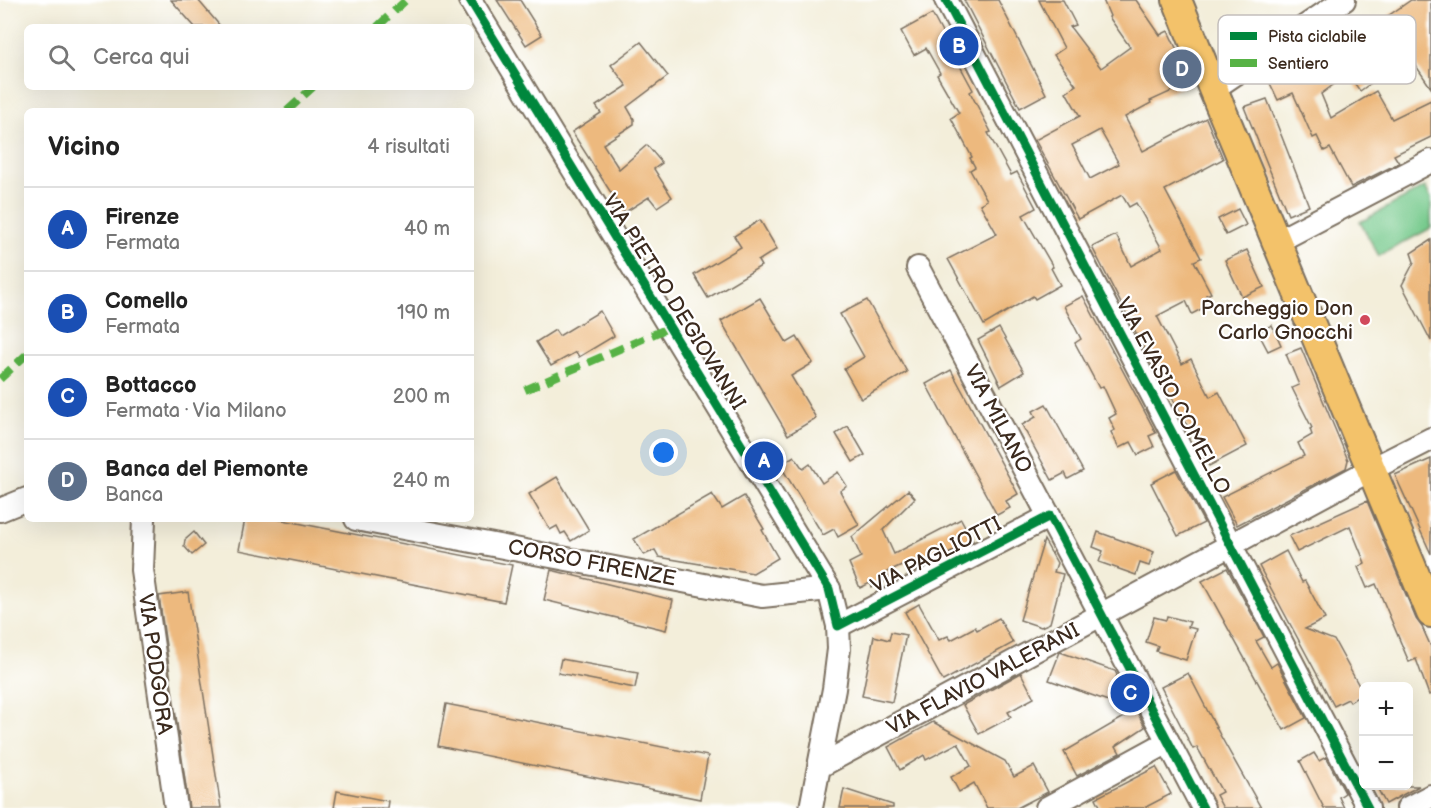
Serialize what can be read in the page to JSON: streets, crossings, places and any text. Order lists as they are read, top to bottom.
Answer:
{
  "streets": {
    "street": [
      "VIA PIETRO DEGIOVANNI",
      "VIA EVASIO COMELLO",
      "VIA MILANO",
      "VIA PAGLIOTTI",
      "CORSO FIRENZE",
      "VIA PODGORA",
      "VIA FLAVIO VALERANI"
    ]
  },
  "crossings": [
    ["VIA PIETRO DEGIOVANNI", "VIA PAGLIOTTI"],
    ["VIA PIETRO DEGIOVANNI", "CORSO FIRENZE"],
    ["VIA PIETRO DEGIOVANNI", "VIA FLAVIO VALERANI"],
    ["VIA EVASIO COMELLO", "VIA FLAVIO VALERANI"],
    ["VIA MILANO", "VIA PAGLIOTTI"],
    ["VIA MILANO", "VIA FLAVIO VALERANI"]
  ],
  "places": ["Parcheggio Don Carlo Gnocchi"],
  "legend": ["Pista ciclabile", "Sentiero"],
  "page": {
    "pins": [
      "B",
      "D",
      "A",
      "C"
    ],
    "search": "Cerca qui",
    "heading": ["Vicino", "4 risultati"],
    "list": [
      {
        "mark": "A",
        "name": "Firenze",
        "note": "Fermata",
        "value": "40 m"
      },
      {
        "mark": "B",
        "name": "Comello",
        "note": "Fermata",
        "value": "190 m"
      },
      {
        "mark": "C",
        "name": "Bottacco",
        "note": "Fermata · Via Milano",
        "value": "200 m"
      },
      {
        "mark": "D",
        "name": "Banca del Piemonte",
        "note": "Banca",
        "value": "240 m"
      }
    ],
    "map_buttons": ["+", "−"]
  }
}
